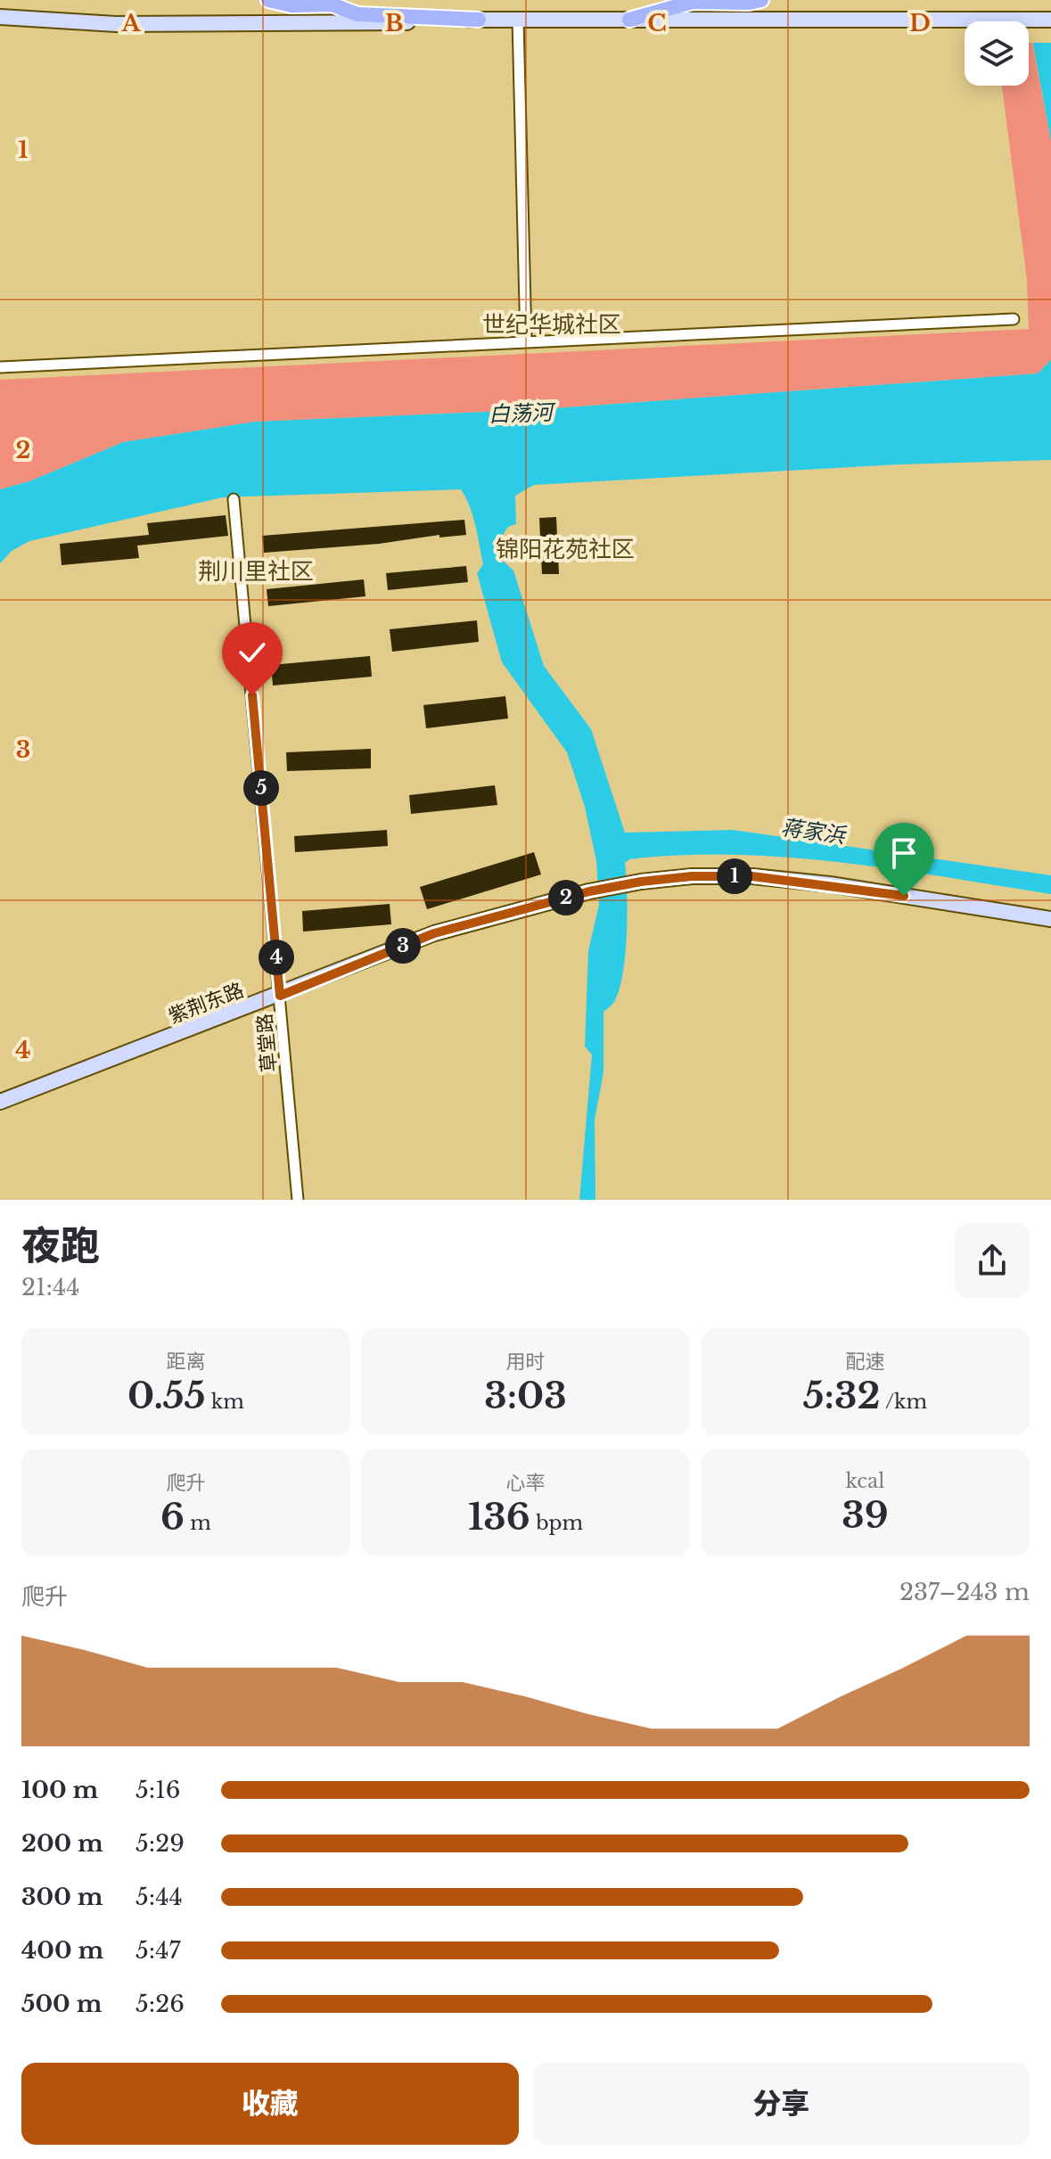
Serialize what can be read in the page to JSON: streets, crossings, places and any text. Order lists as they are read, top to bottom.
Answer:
{
  "streets": {
    "street": ["紫荆东路", "草堂路"]
  },
  "crossings": [
    ["紫荆东路", "草堂路"]
  ],
  "districts": ["世纪华城社区", "锦阳花苑社区", "荆川里社区"],
  "water": ["白荡河", "蒋家浜"],
  "page": {
    "pins": [
      "5",
      "1",
      "2",
      "3",
      "4"
    ],
    "heading": ["夜跑", "21:44"],
    "stats": [
      ["距离", "0.55 km"],
      ["用时", "3:03"],
      ["配速", "5:32 /km"],
      ["爬升", "6 m"],
      ["心率", "136 bpm"],
      ["kcal", "39"]
    ],
    "chart": ["爬升", "237–243 m"],
    "list": [
      {
        "name": "100 m",
        "note": "5:16"
      },
      {
        "name": "200 m",
        "note": "5:29"
      },
      {
        "name": "300 m",
        "note": "5:44"
      },
      {
        "name": "400 m",
        "note": "5:47"
      },
      {
        "name": "500 m",
        "note": "5:26"
      }
    ],
    "buttons": ["收藏", "分享"]
  },
  "grid": {
    "columns": [
      "A",
      "B",
      "C",
      "D"
    ],
    "rows": [
      "1",
      "2",
      "3",
      "4"
    ]
  }
}
